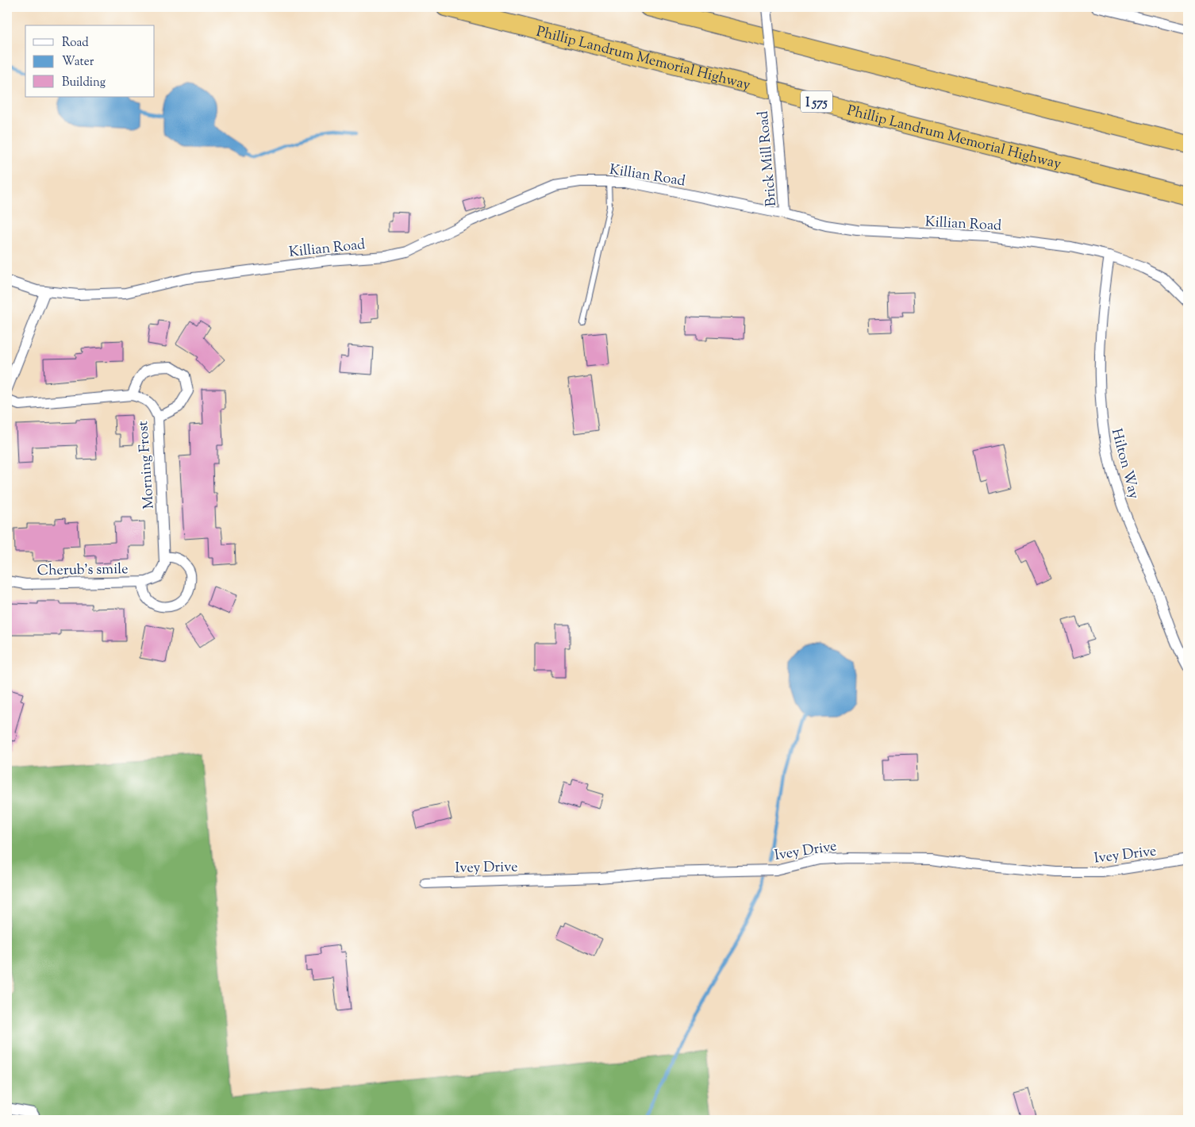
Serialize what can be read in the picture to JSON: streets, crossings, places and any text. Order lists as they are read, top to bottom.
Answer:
{
  "streets": {
    "highway": ["Phillip Landrum Memorial Highway", "I 575"],
    "street": [
      "Brick Mill Road",
      "Killian Road",
      "Hilton Way",
      "Morning Frost",
      "Cherub's smile",
      "Ivey Drive"
    ]
  },
  "crossings": [
    ["Brick Mill Road", "Killian Road"],
    ["Killian Road", "Hilton Way"],
    ["Morning Frost", "Cherub's smile"]
  ],
  "legend": ["Road", "Water", "Building"]
}
